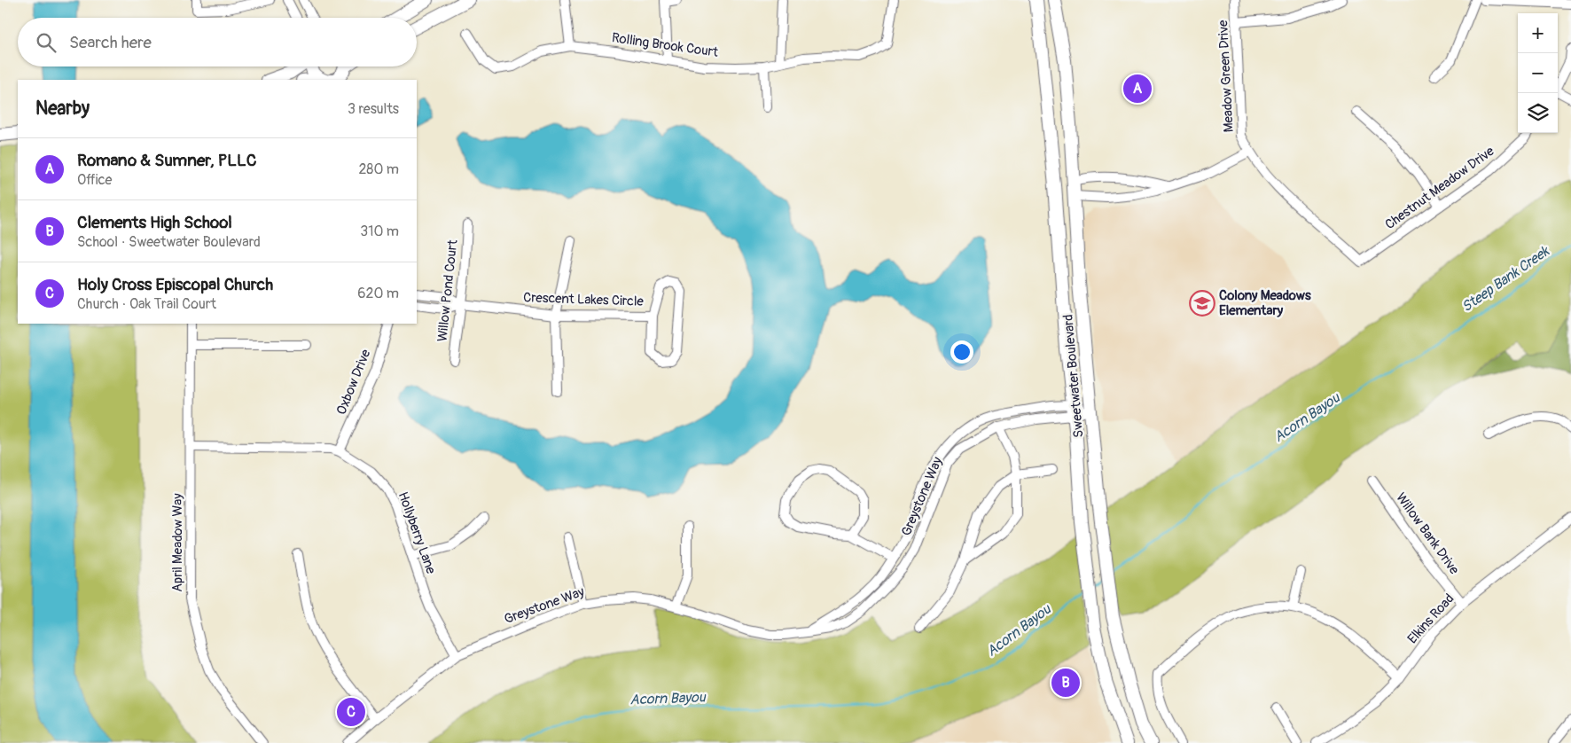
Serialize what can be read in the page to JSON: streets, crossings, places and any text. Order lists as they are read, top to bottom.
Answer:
{
  "streets": {
    "main road": ["Sweetwater Boulevard"],
    "street": [
      "Rolling Brook Court",
      "Meadow Green Drive",
      "Chestnut Meadow Drive",
      "Willow Pond Court",
      "Crescent Lakes Circle",
      "Oxbow Drive",
      "Greystone Way",
      "Hollyberry Lane",
      "Willow Bank Drive",
      "April Meadow Way",
      "Elkins Road"
    ]
  },
  "crossings": [
    ["Meadow Green Drive", "Chestnut Meadow Drive"],
    ["Willow Pond Court", "Crescent Lakes Circle"],
    ["Sweetwater Boulevard", "Greystone Way"],
    ["Oxbow Drive", "Hollyberry Lane"],
    ["Greystone Way", "Hollyberry Lane"],
    ["Hollyberry Lane", "April Meadow Way"],
    ["Willow Bank Drive", "Elkins Road"]
  ],
  "water": ["Steep Bank Creek", "Acorn Bayou"],
  "places": {
    "school or university": ["Colony Meadows Elementary"]
  },
  "page": {
    "map_buttons": ["+", "−"],
    "search": "Search here",
    "pins": ["A", "B", "C"],
    "heading": ["Nearby", "3 results"],
    "list": [
      {
        "mark": "A",
        "name": "Romano & Sumner, PLLC",
        "note": "Office",
        "value": "280 m"
      },
      {
        "mark": "B",
        "name": "Clements High School",
        "note": "School · Sweetwater Boulevard",
        "value": "310 m"
      },
      {
        "mark": "C",
        "name": "Holy Cross Episcopal Church",
        "note": "Church · Oak Trail Court",
        "value": "620 m"
      }
    ]
  }
}
